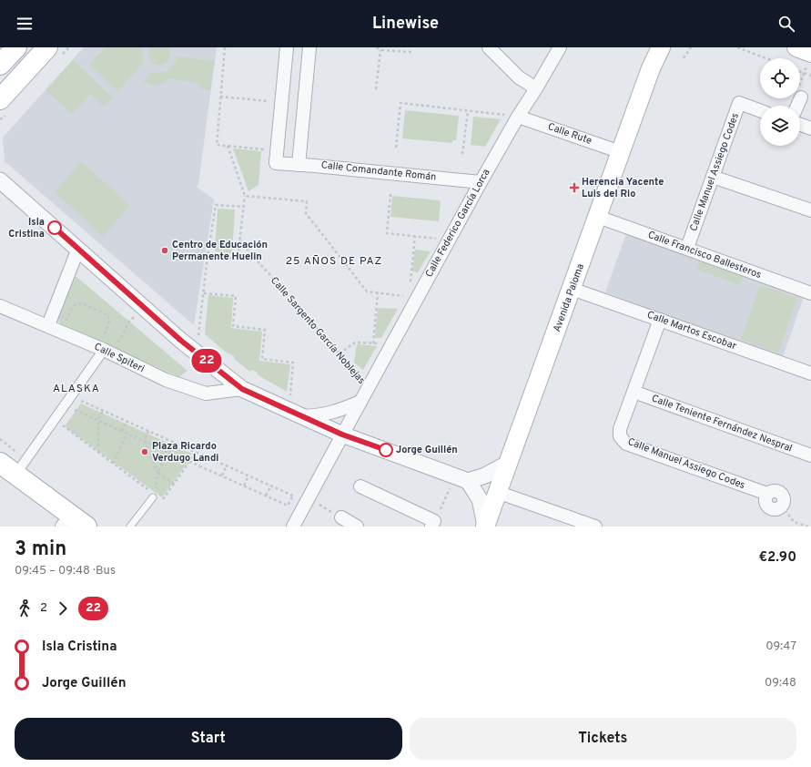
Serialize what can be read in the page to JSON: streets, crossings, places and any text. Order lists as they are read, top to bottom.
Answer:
{
  "streets": {
    "main road": ["Avenida Paloma"],
    "street": [
      "Calle Rute",
      "Calle Comandante Román",
      "Calle Manuel Assiego Codes",
      "Calle Federico García Lorca",
      "Calle Francisco Ballesteros",
      "Calle Martos Escobar",
      "Calle Spiteri",
      "Calle Teniente Fernández Nespral"
    ],
    "path": ["Calle Sargento García Noblejas"]
  },
  "crossings": [
    ["Calle Rute", "Calle Federico García Lorca"],
    ["Calle Rute", "Avenida Paloma"],
    ["Calle Comandante Román", "Calle Federico García Lorca"],
    ["Calle Manuel Assiego Codes", "Calle Francisco Ballesteros"],
    ["Calle Manuel Assiego Codes", "Calle Martos Escobar"],
    ["Calle Manuel Assiego Codes", "Calle Teniente Fernández Nespral"],
    ["Calle Federico García Lorca", "Calle Sargento García Noblejas"],
    ["Calle Francisco Ballesteros", "Avenida Paloma"],
    ["Avenida Paloma", "Calle Martos Escobar"]
  ],
  "districts": ["25 AÑOS DE PAZ", "ALASKA"],
  "places": {
    "health": ["Herencia Yacente Luis del Rio"],
    "other": [
      "Isla Cristina",
      "Centro de Educación Permanente Huelin",
      "Jorge Guillén",
      "Plaza Ricardo Verdugo Landi"
    ]
  },
  "lines": ["bus line 22"],
  "page": {
    "header": "Linewise",
    "on_map": "22",
    "heading": ["3 min", "09:45 – 09:48 · Bus", "€2.90"],
    "legs": ["2", "22"],
    "list": [
      {
        "name": "Isla Cristina",
        "value": "09:47"
      },
      {
        "name": "Jorge Guillén",
        "value": "09:48"
      }
    ],
    "buttons": ["Start", "Tickets"]
  }
}
